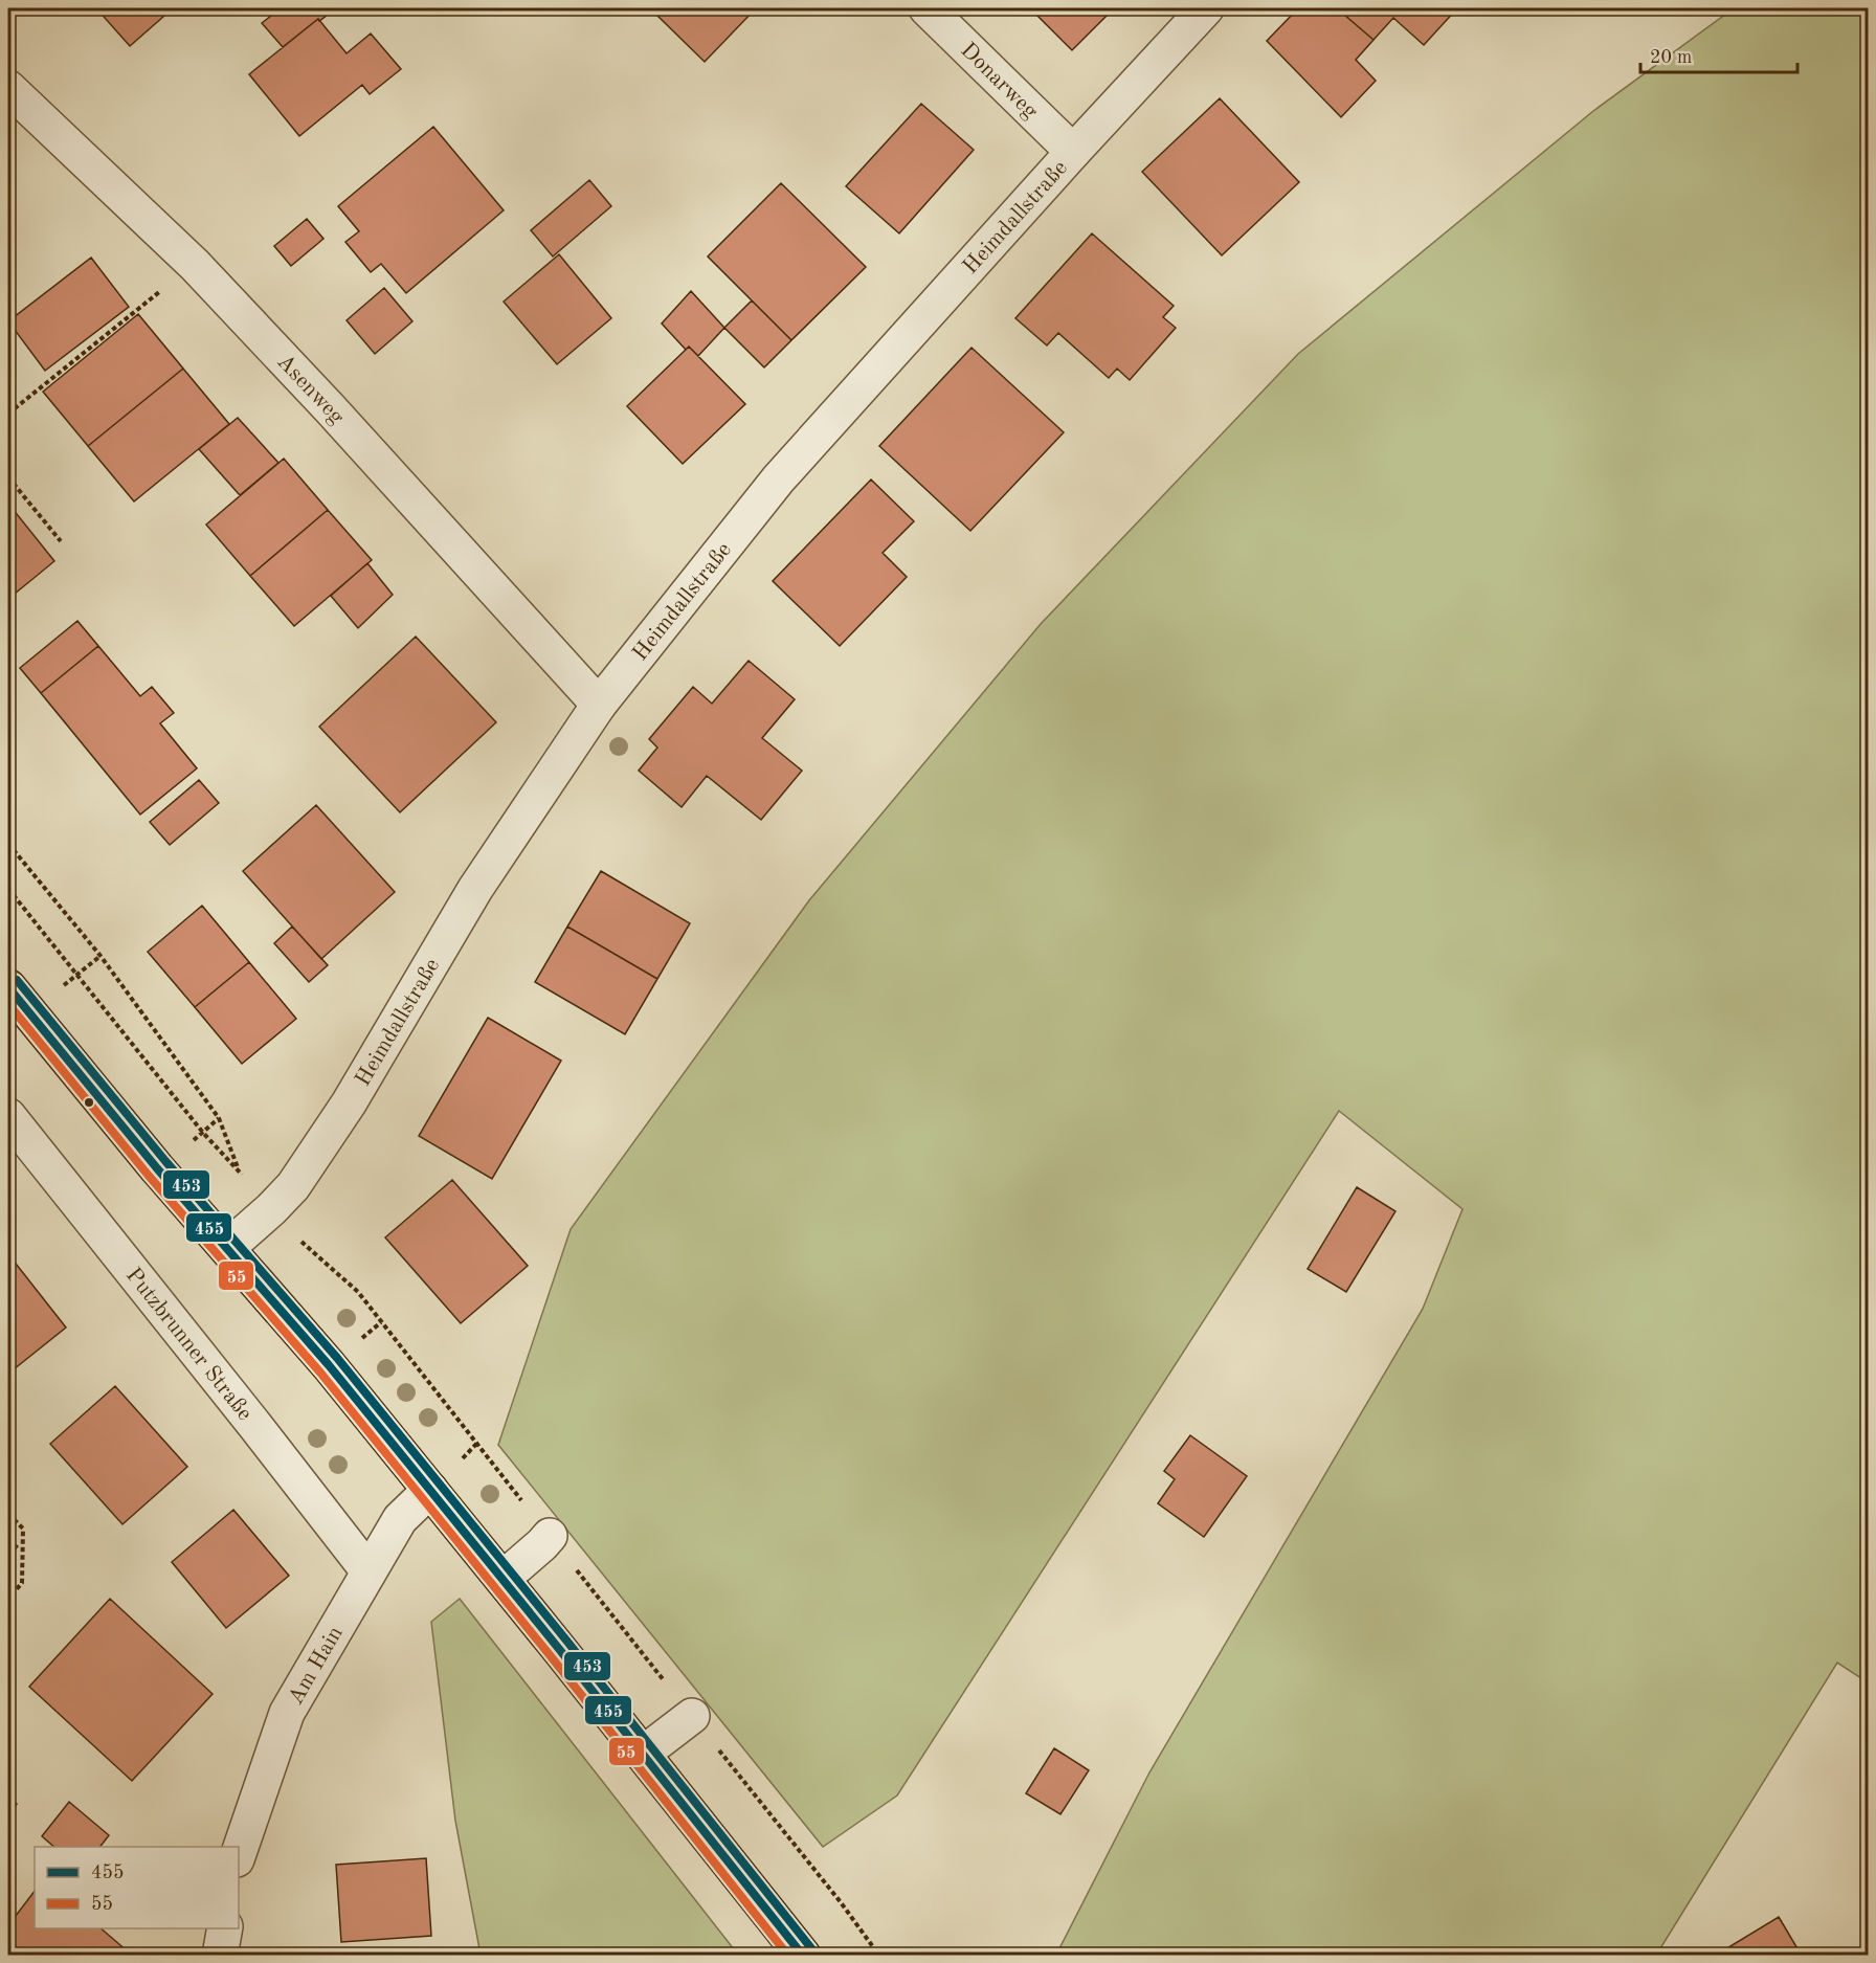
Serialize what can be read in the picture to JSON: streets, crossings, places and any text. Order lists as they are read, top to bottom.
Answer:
{
  "streets": {
    "street": [
      "Donarweg",
      "Heimdallstraße",
      "Asenweg",
      "Putzbrunner Straße",
      "Am Hain"
    ]
  },
  "crossings": [
    ["Donarweg", "Heimdallstraße"],
    ["Heimdallstraße", "Asenweg"],
    ["Putzbrunner Straße", "Am Hain"]
  ],
  "lines": ["transit line 453", "transit line 455", "transit line 55"],
  "legend": ["455", "55"],
  "scale_bar": "20 m"
}
